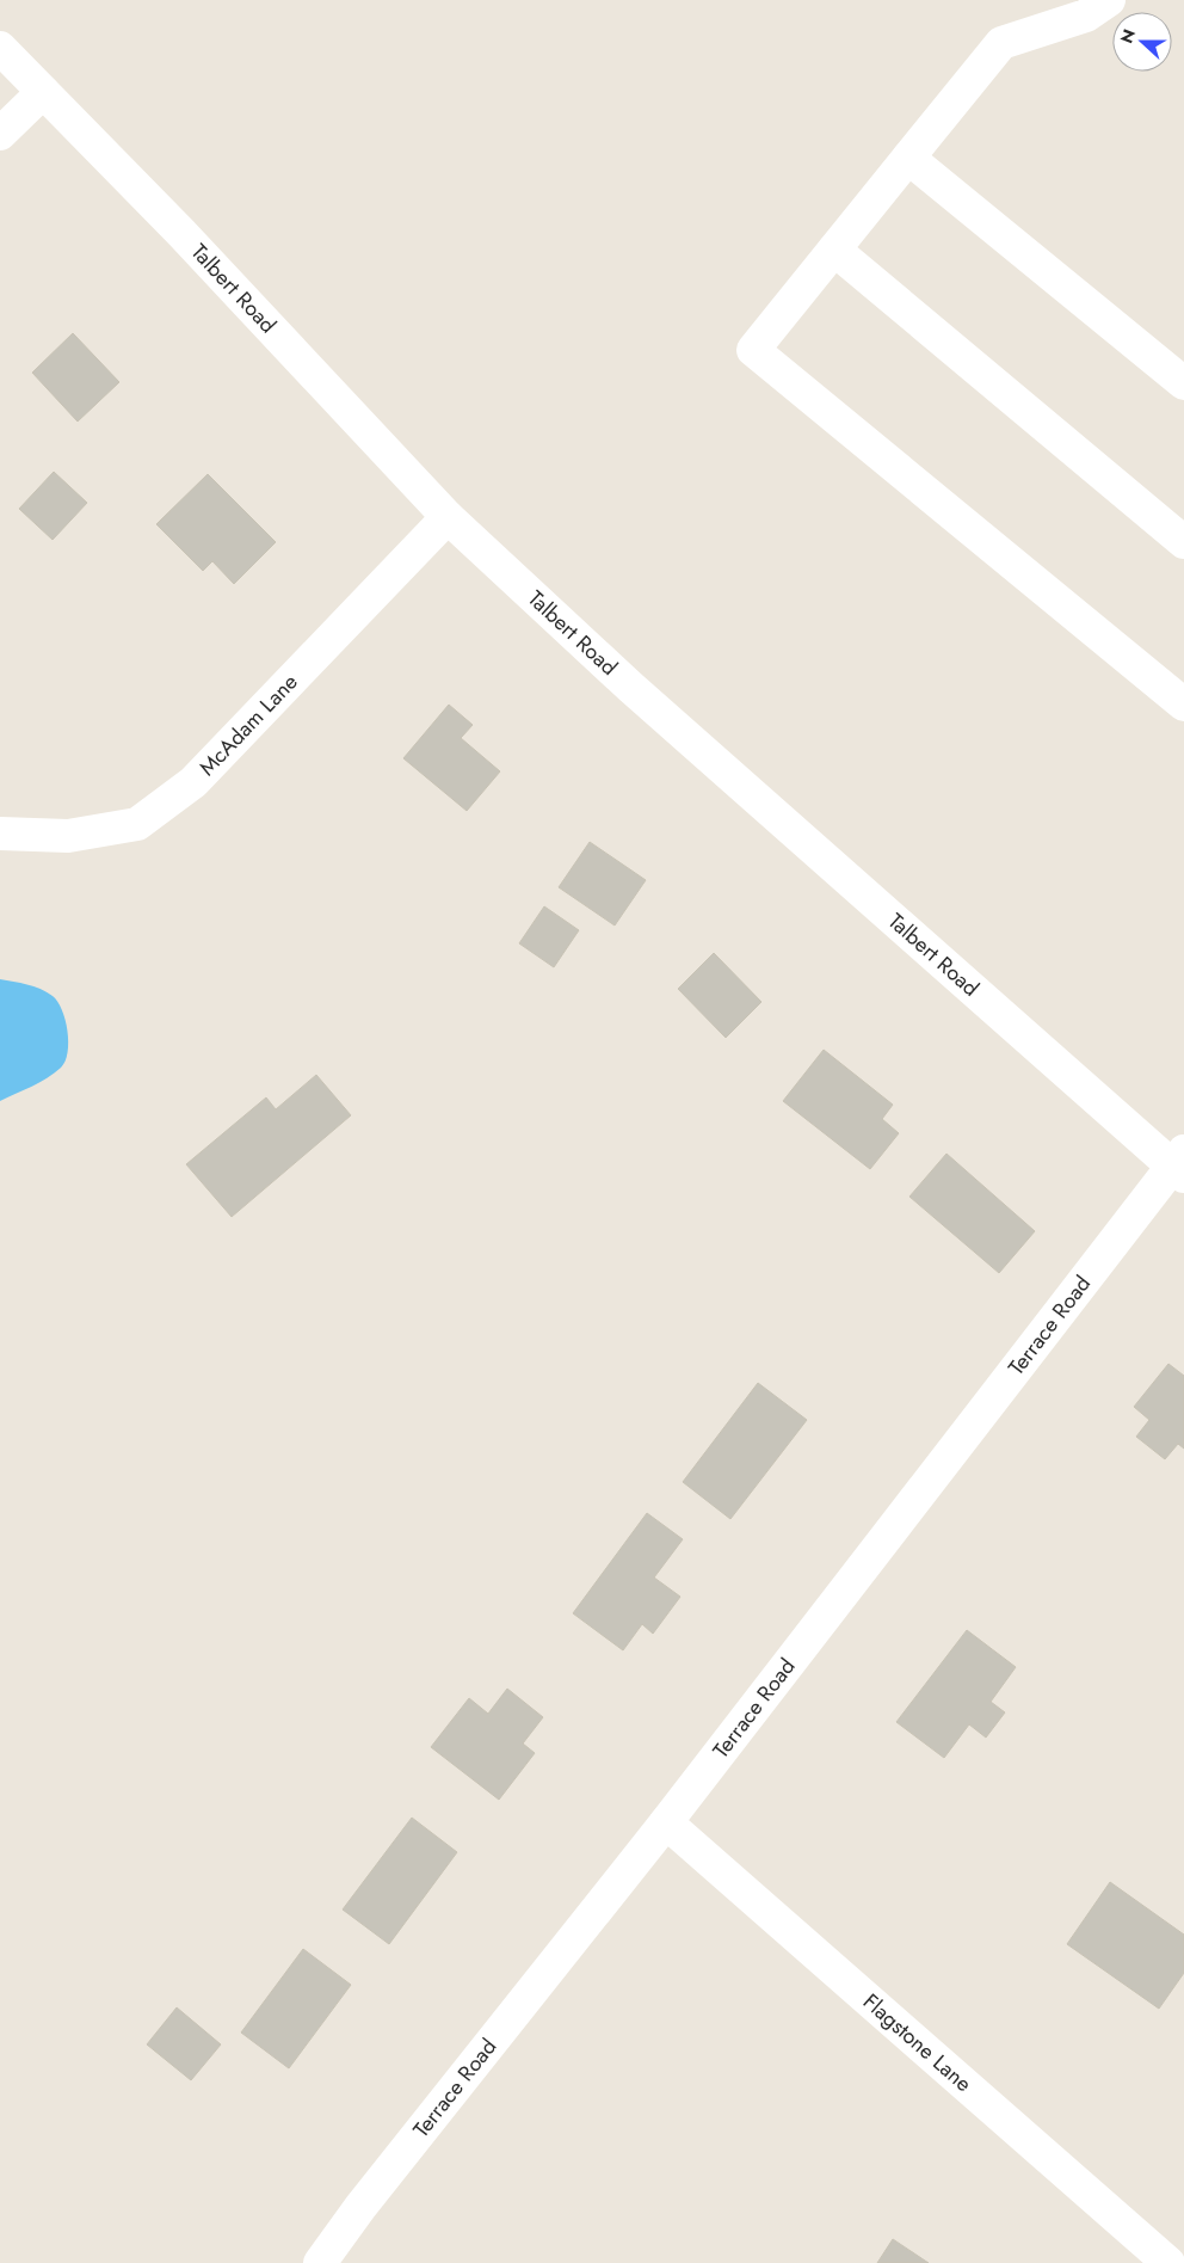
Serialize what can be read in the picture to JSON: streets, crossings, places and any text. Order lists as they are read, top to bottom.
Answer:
{
  "streets": {
    "street": [
      "Talbert Road",
      "McAdam Lane",
      "Terrace Road",
      "Flagstone Lane"
    ]
  },
  "crossings": [
    ["Talbert Road", "McAdam Lane"],
    ["Talbert Road", "Terrace Road"],
    ["Terrace Road", "Flagstone Lane"]
  ],
  "north": "left"
}
